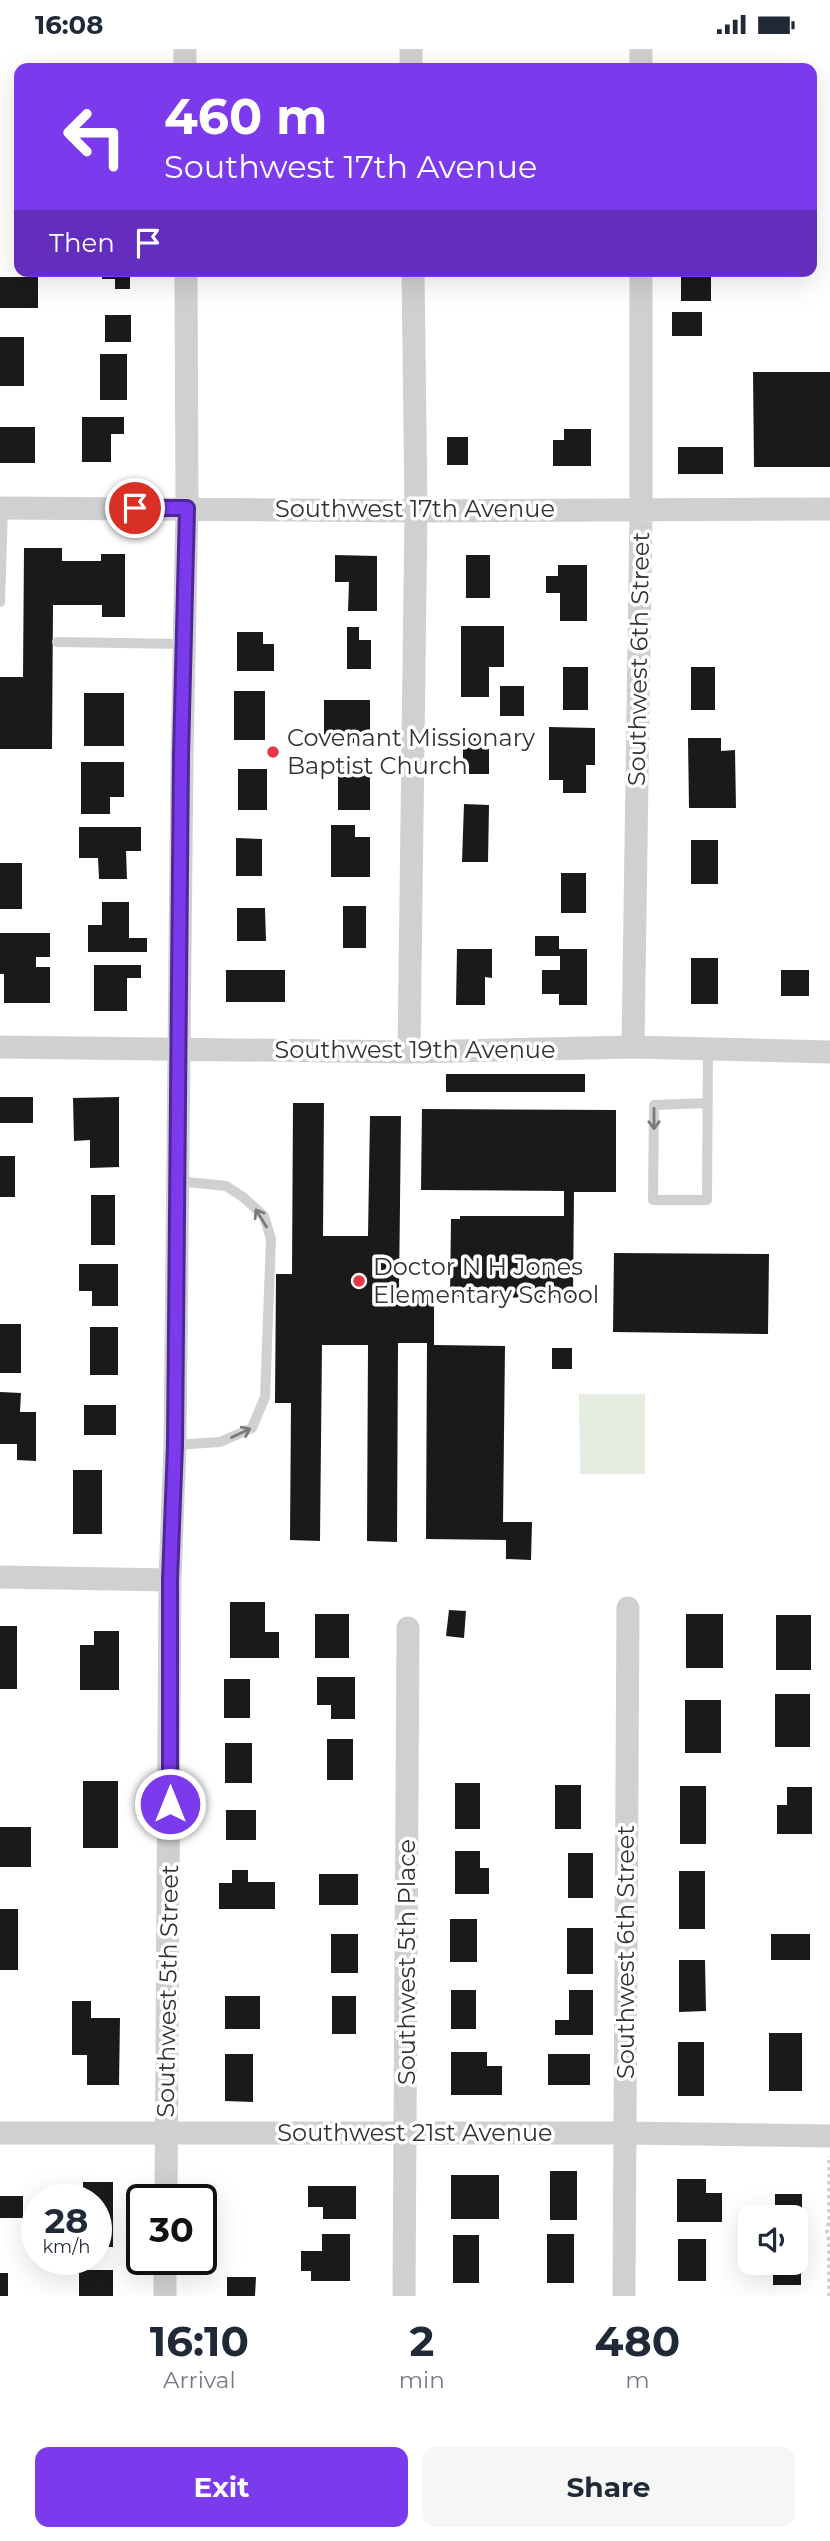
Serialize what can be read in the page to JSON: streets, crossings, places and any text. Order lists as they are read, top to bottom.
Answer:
{
  "streets": {
    "street": [
      "Southwest 17th Avenue",
      "Southwest 6th Street",
      "Southwest 19th Avenue",
      "Southwest 5th Place",
      "Southwest 5th Street",
      "Southwest 21st Avenue"
    ]
  },
  "crossings": [
    ["Southwest 17th Avenue", "Southwest 6th Street"],
    ["Southwest 17th Avenue", "Southwest 5th Street"],
    ["Southwest 6th Street", "Southwest 19th Avenue"],
    ["Southwest 6th Street", "Southwest 21st Avenue"],
    ["Southwest 19th Avenue", "Southwest 5th Street"],
    ["Southwest 5th Place", "Southwest 21st Avenue"],
    ["Southwest 5th Street", "Southwest 21st Avenue"]
  ],
  "places": ["Covenant Missionary Baptist Church", "Doctor N H Jones Elementary School"],
  "page": {
    "status": "16:08",
    "turn": ["460 m", "Southwest 17th Avenue"],
    "then": "Then",
    "speed": "28 km/h",
    "limit": "30",
    "eta": [
      "16:10",
      "Arrival",
      "2",
      "min",
      "480",
      "m"
    ],
    "buttons": ["Exit", "Share"]
  }
}
